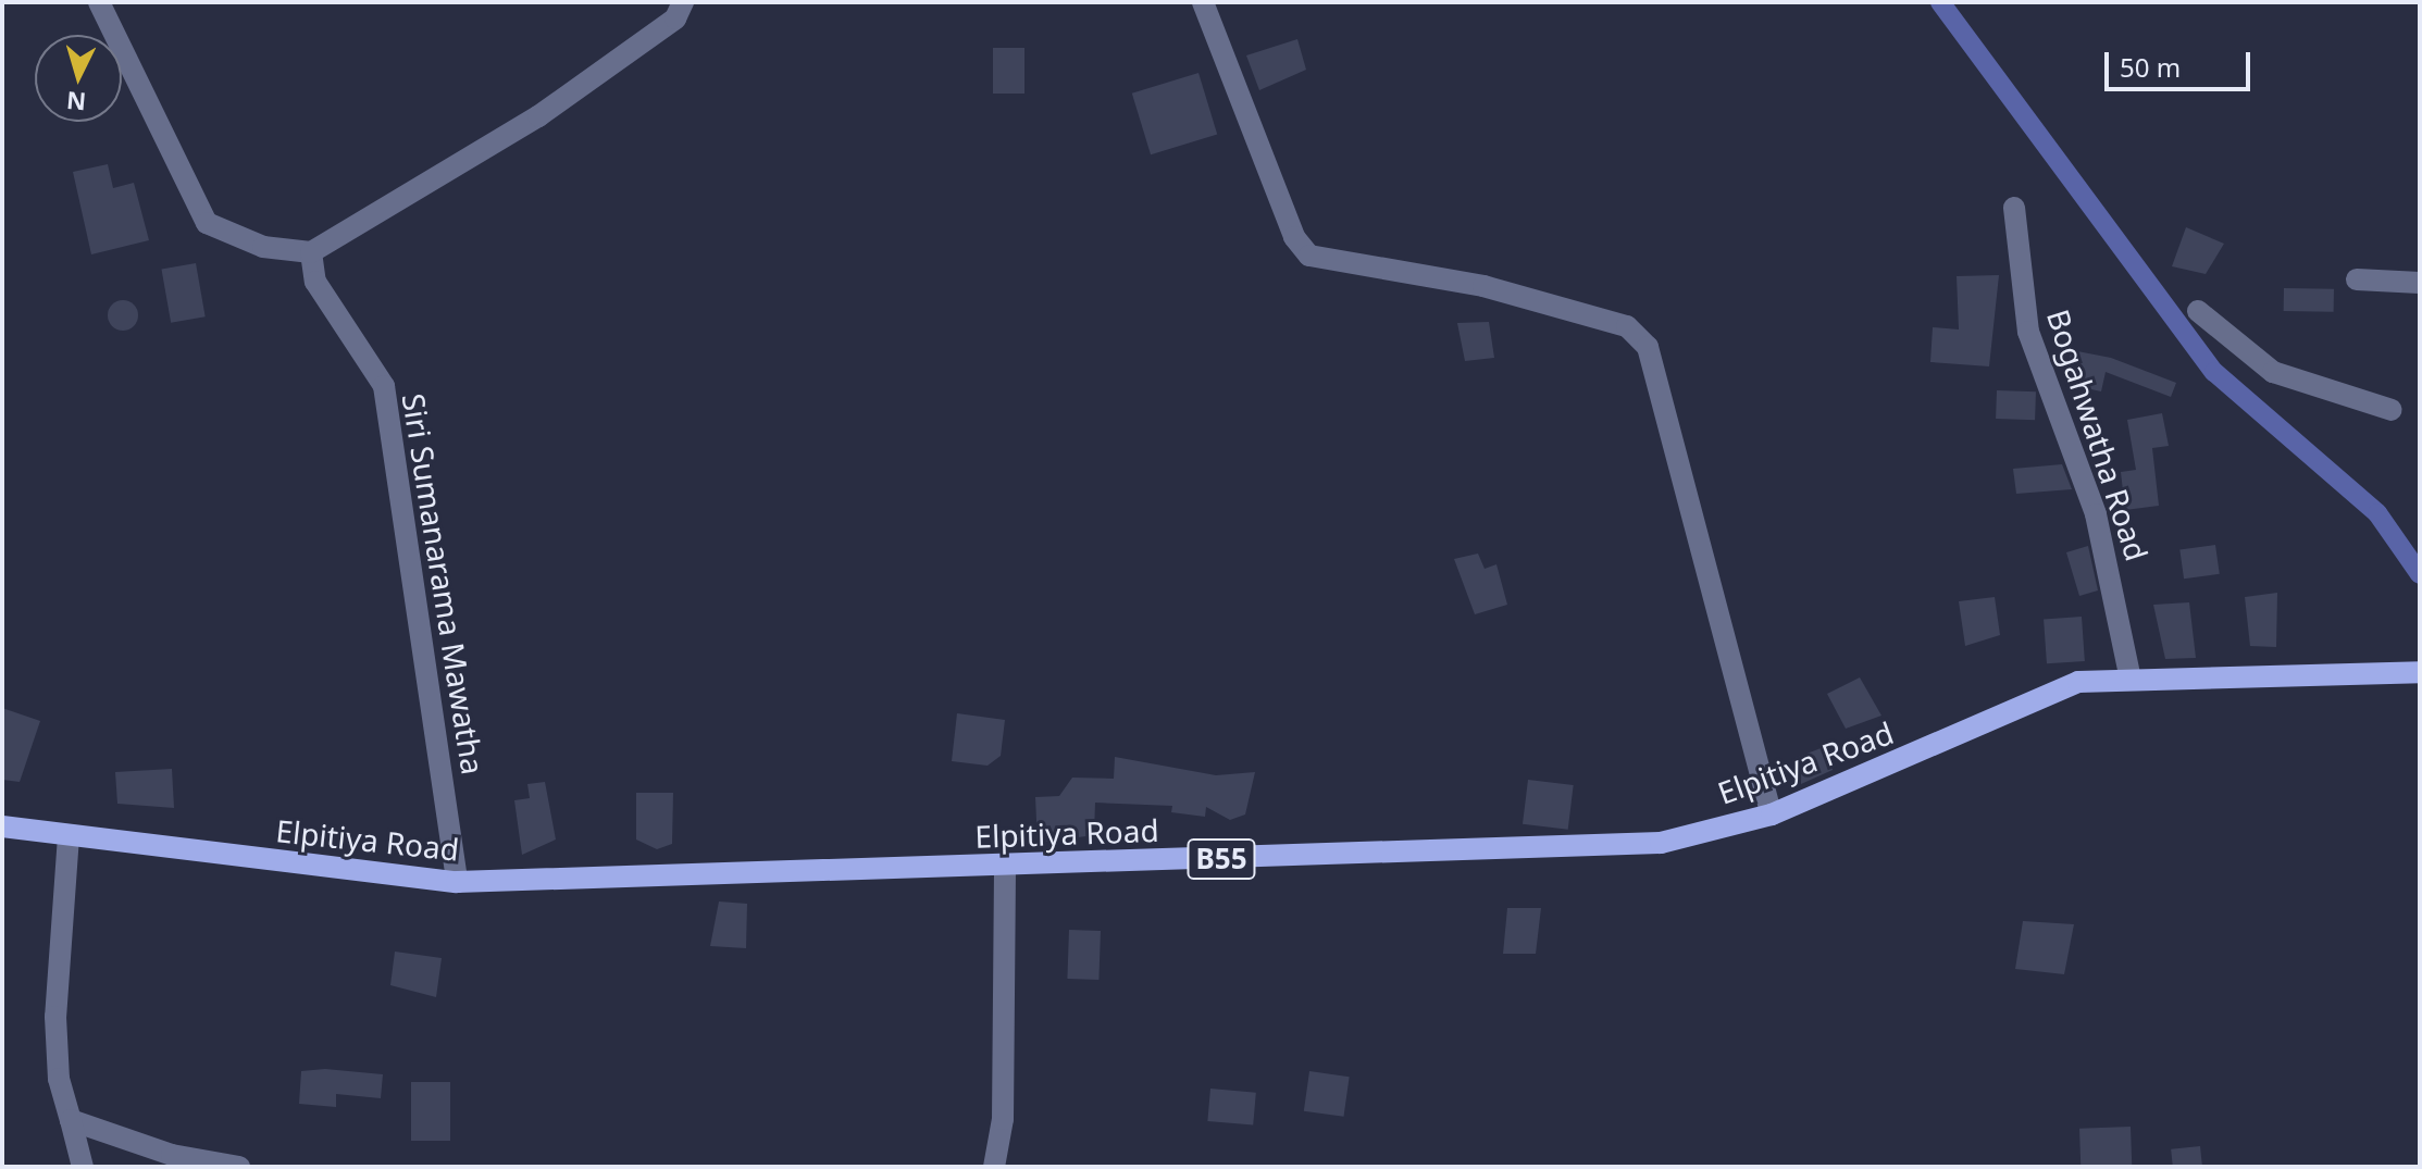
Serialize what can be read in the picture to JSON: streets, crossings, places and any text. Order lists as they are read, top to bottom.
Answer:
{
  "streets": {
    "main road": ["Elpitiya Road", "B55"],
    "street": ["Bogahwatha Road", "Siri Sumanarama Mawatha"]
  },
  "crossings": [
    ["Bogahwatha Road", "Elpitiya Road"],
    ["Siri Sumanarama Mawatha", "Elpitiya Road"]
  ],
  "scale_bar": "50 m",
  "north": "bottom"
}
